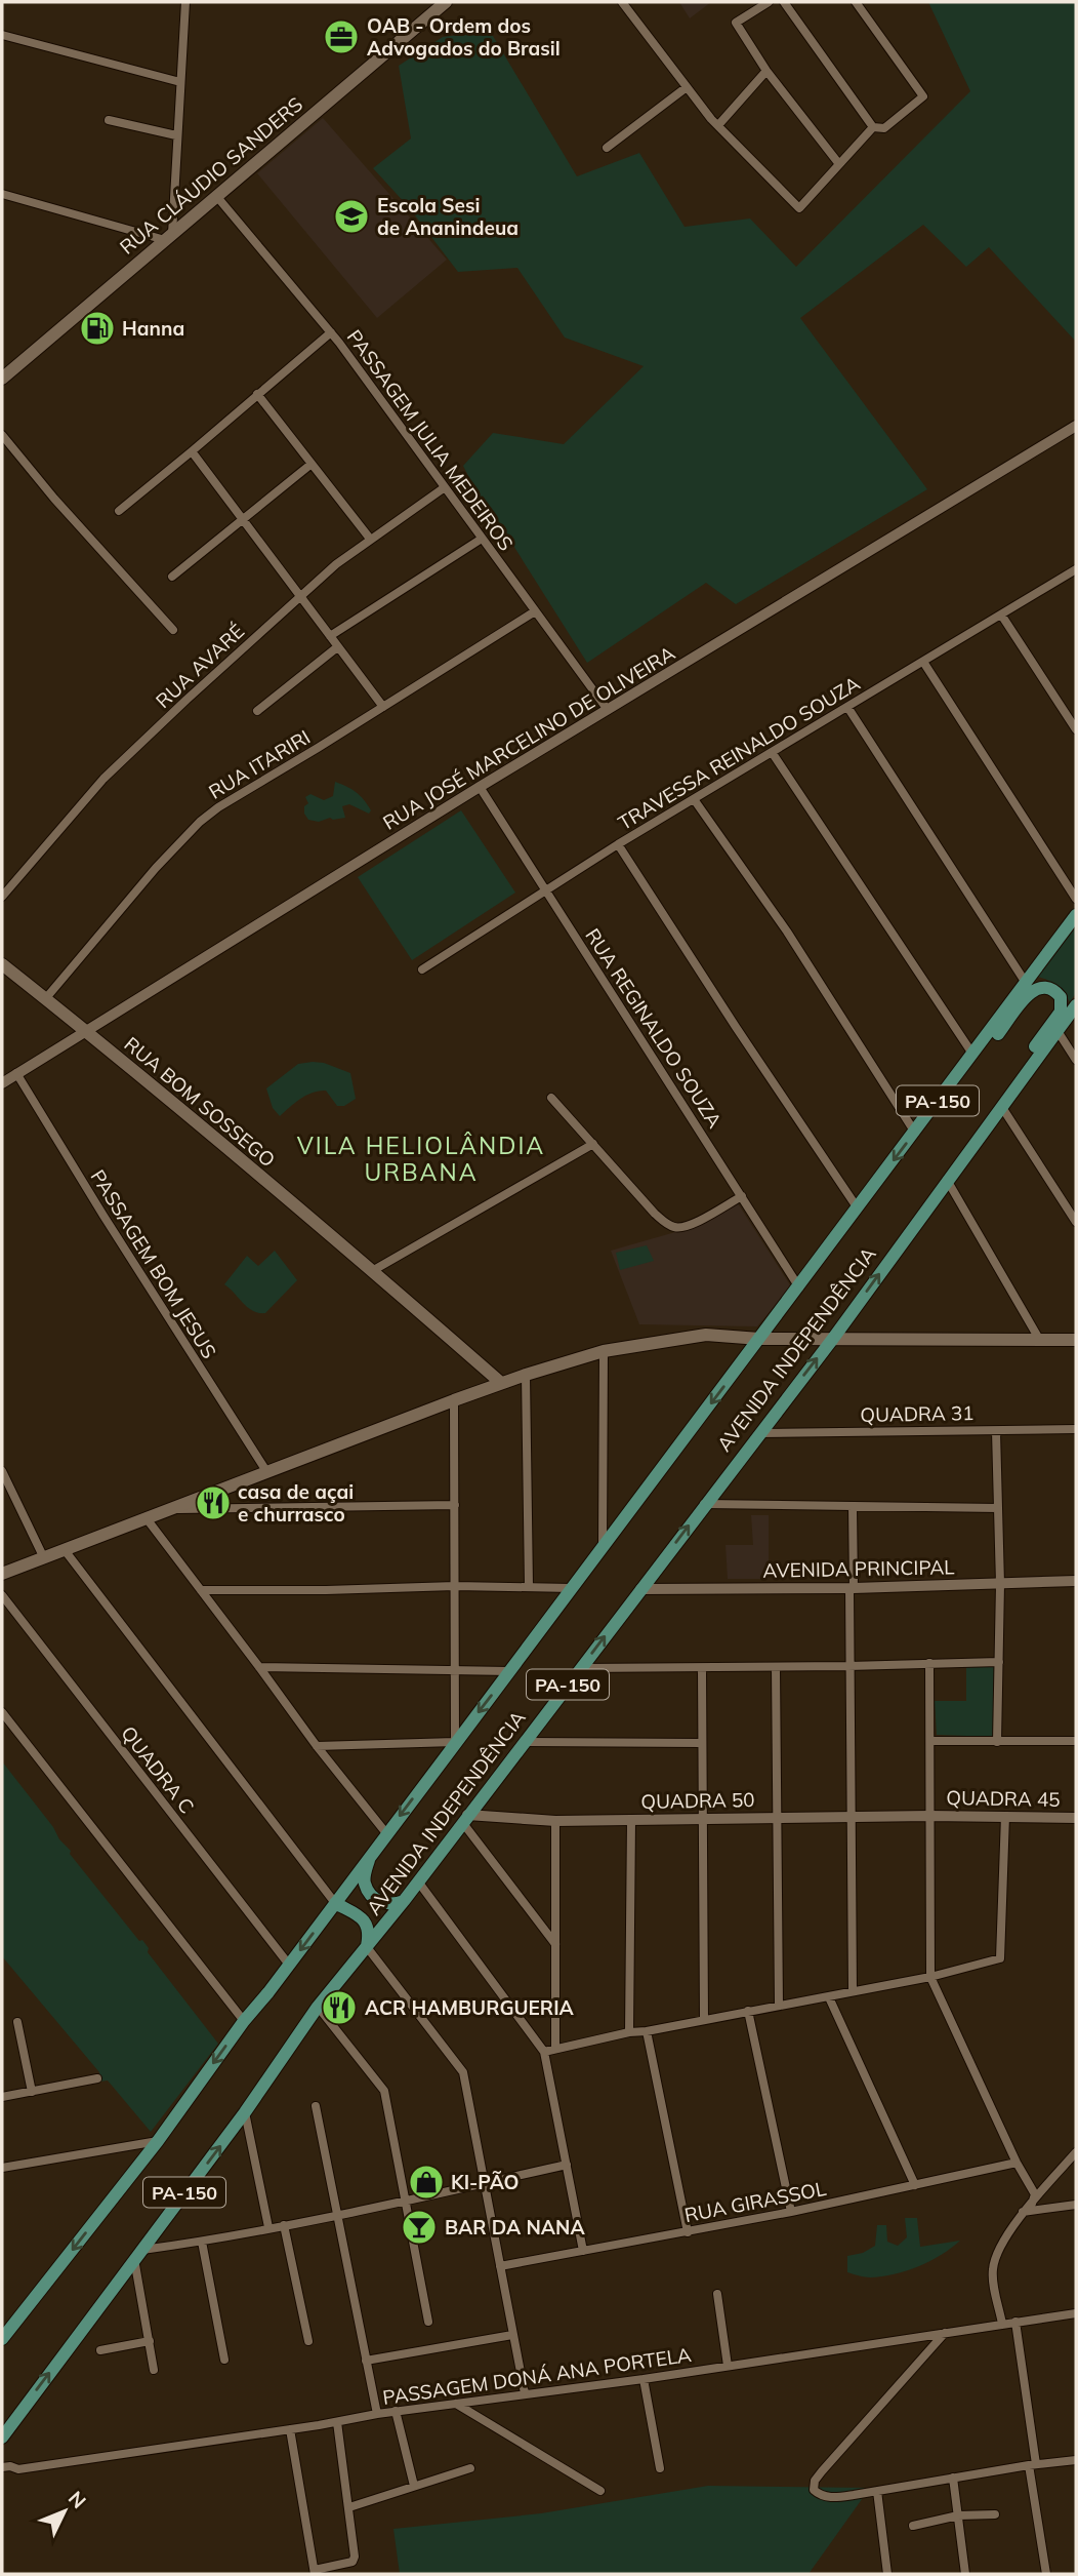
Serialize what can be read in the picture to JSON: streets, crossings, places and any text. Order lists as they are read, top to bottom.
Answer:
{
  "streets": {
    "main road": [
      "RUA CLÁUDIO SANDERS",
      "PA-150",
      "RUA BOM SOSSEGO",
      "AVENIDA INDEPENDÊNCIA"
    ],
    "street": [
      "PASSAGEM JULIA MEDEIROS",
      "RUA AVARÉ",
      "RUA JOSÉ MARCELINO DE OLIVEIRA",
      "TRAVESSA REINALDO SOUZA",
      "RUA ITARIRI",
      "RUA REGINALDO SOUZA",
      "PASSAGEM BOM JESUS",
      "QUADRA 31",
      "AVENIDA PRINCIPAL",
      "QUADRA C",
      "QUADRA 45",
      "QUADRA 50",
      "RUA GIRASSOL",
      "PASSAGEM DONÁ ANA PORTELA"
    ]
  },
  "crossings": [
    ["RUA CLÁUDIO SANDERS", "PASSAGEM JULIA MEDEIROS"],
    ["PASSAGEM JULIA MEDEIROS", "RUA AVARÉ"],
    ["PASSAGEM JULIA MEDEIROS", "RUA JOSÉ MARCELINO DE OLIVEIRA"],
    ["PASSAGEM JULIA MEDEIROS", "RUA ITARIRI"],
    ["RUA JOSÉ MARCELINO DE OLIVEIRA", "RUA REGINALDO SOUZA"],
    ["RUA JOSÉ MARCELINO DE OLIVEIRA", "RUA BOM SOSSEGO"],
    ["RUA JOSÉ MARCELINO DE OLIVEIRA", "PASSAGEM BOM JESUS"],
    ["TRAVESSA REINALDO SOUZA", "RUA REGINALDO SOUZA"],
    ["RUA ITARIRI", "RUA BOM SOSSEGO"],
    ["RUA REGINALDO SOUZA", "AVENIDA INDEPENDÊNCIA"],
    ["AVENIDA INDEPENDÊNCIA", "QUADRA 31"],
    ["AVENIDA INDEPENDÊNCIA", "AVENIDA PRINCIPAL"],
    ["AVENIDA INDEPENDÊNCIA", "QUADRA C"],
    ["AVENIDA INDEPENDÊNCIA", "QUADRA 50"],
    ["QUADRA 45", "QUADRA 50"]
  ],
  "districts": ["VILA HELIOLÂNDIA URBANA"],
  "places": {
    "office": ["OAB - Ordem dos Advogados do Brasil"],
    "school or university": ["Escola Sesi de Ananindeua"],
    "fuel station": ["Hanna"],
    "restaurant": ["casa de açai e churrasco", "ACR HAMBURGUERIA"],
    "shop": ["KI-PÃO"],
    "bar": ["BAR DA NANA"]
  },
  "north": "top right"
}
